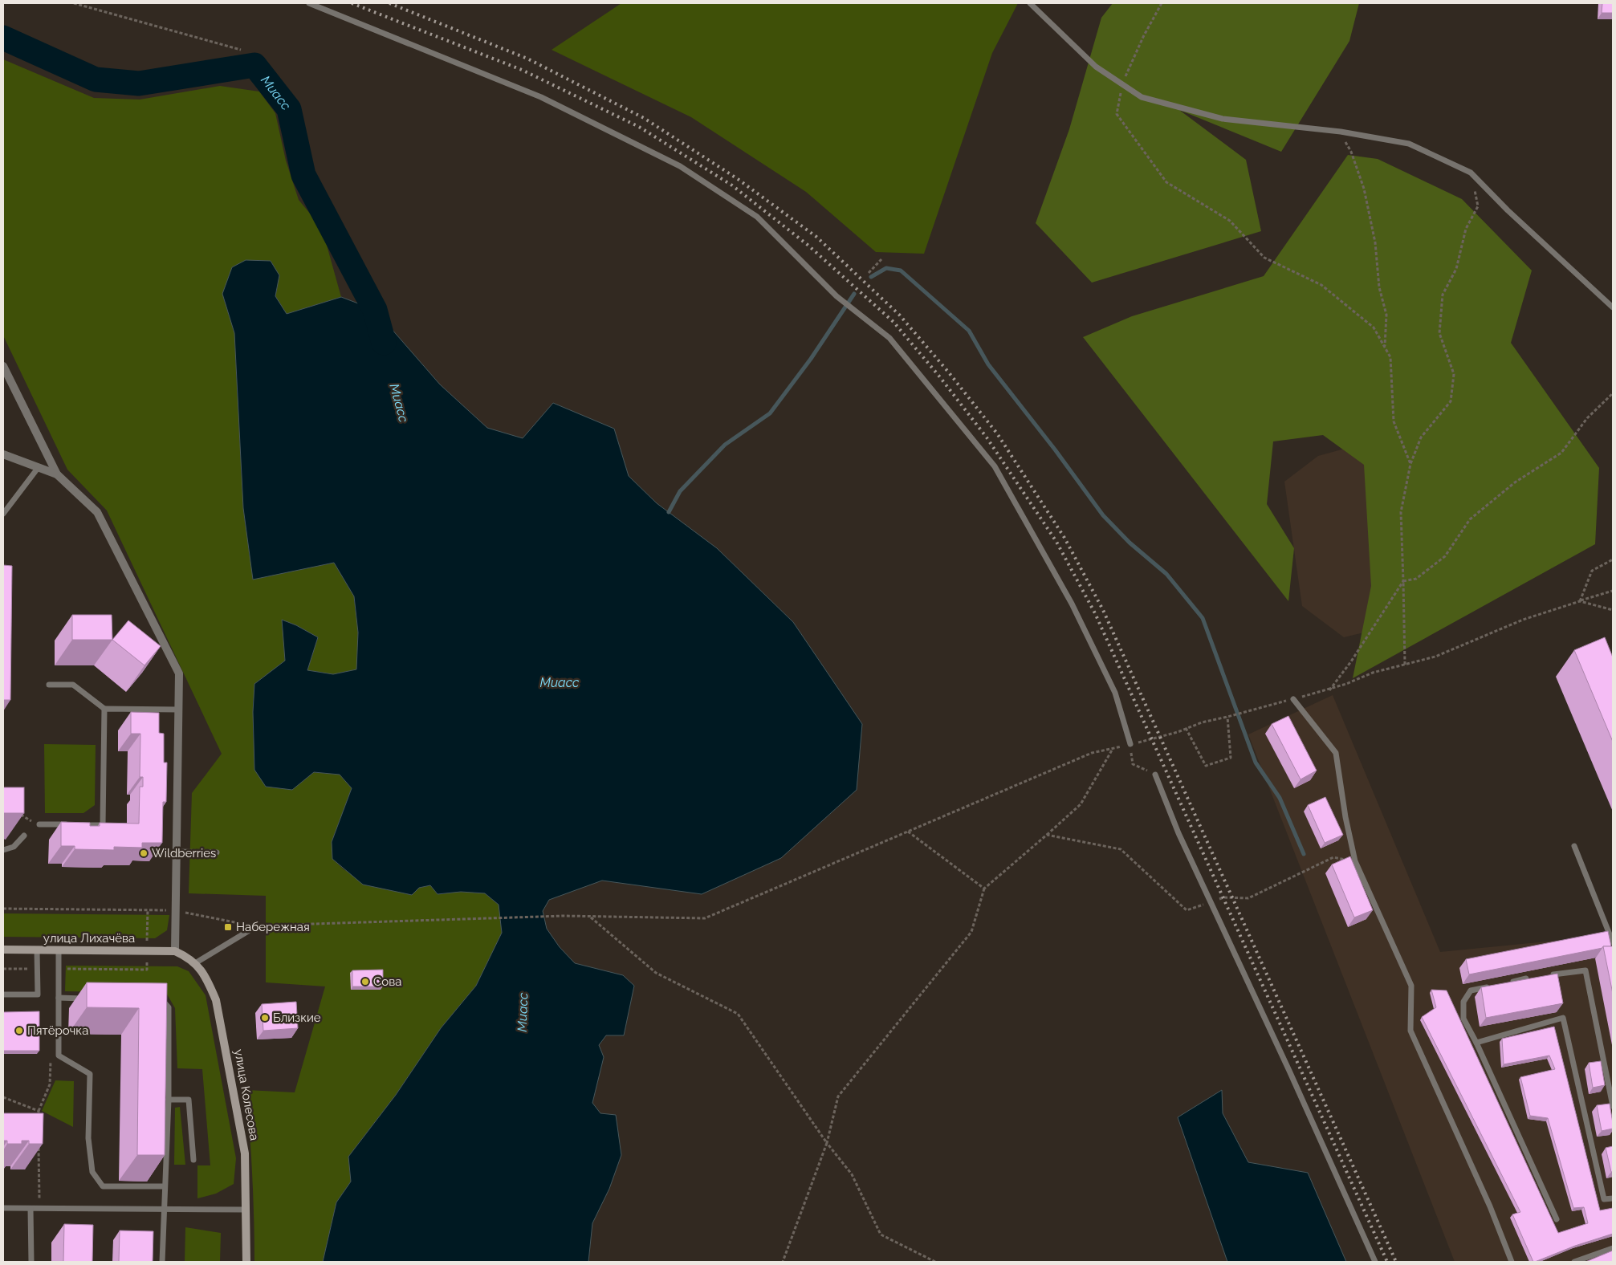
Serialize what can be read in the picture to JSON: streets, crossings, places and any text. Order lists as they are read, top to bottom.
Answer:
{
  "streets": {
    "street": ["улица Лихачёва", "улица Колесова"]
  },
  "crossings": [
    ["улица Лихачёва", "улица Колесова"]
  ],
  "water": ["Миасс"],
  "places": {
    "other": [
      "Wildberries",
      "Сова",
      "Близкие",
      "Пятёрочка"
    ],
    "transit": ["Набережная"]
  }
}
